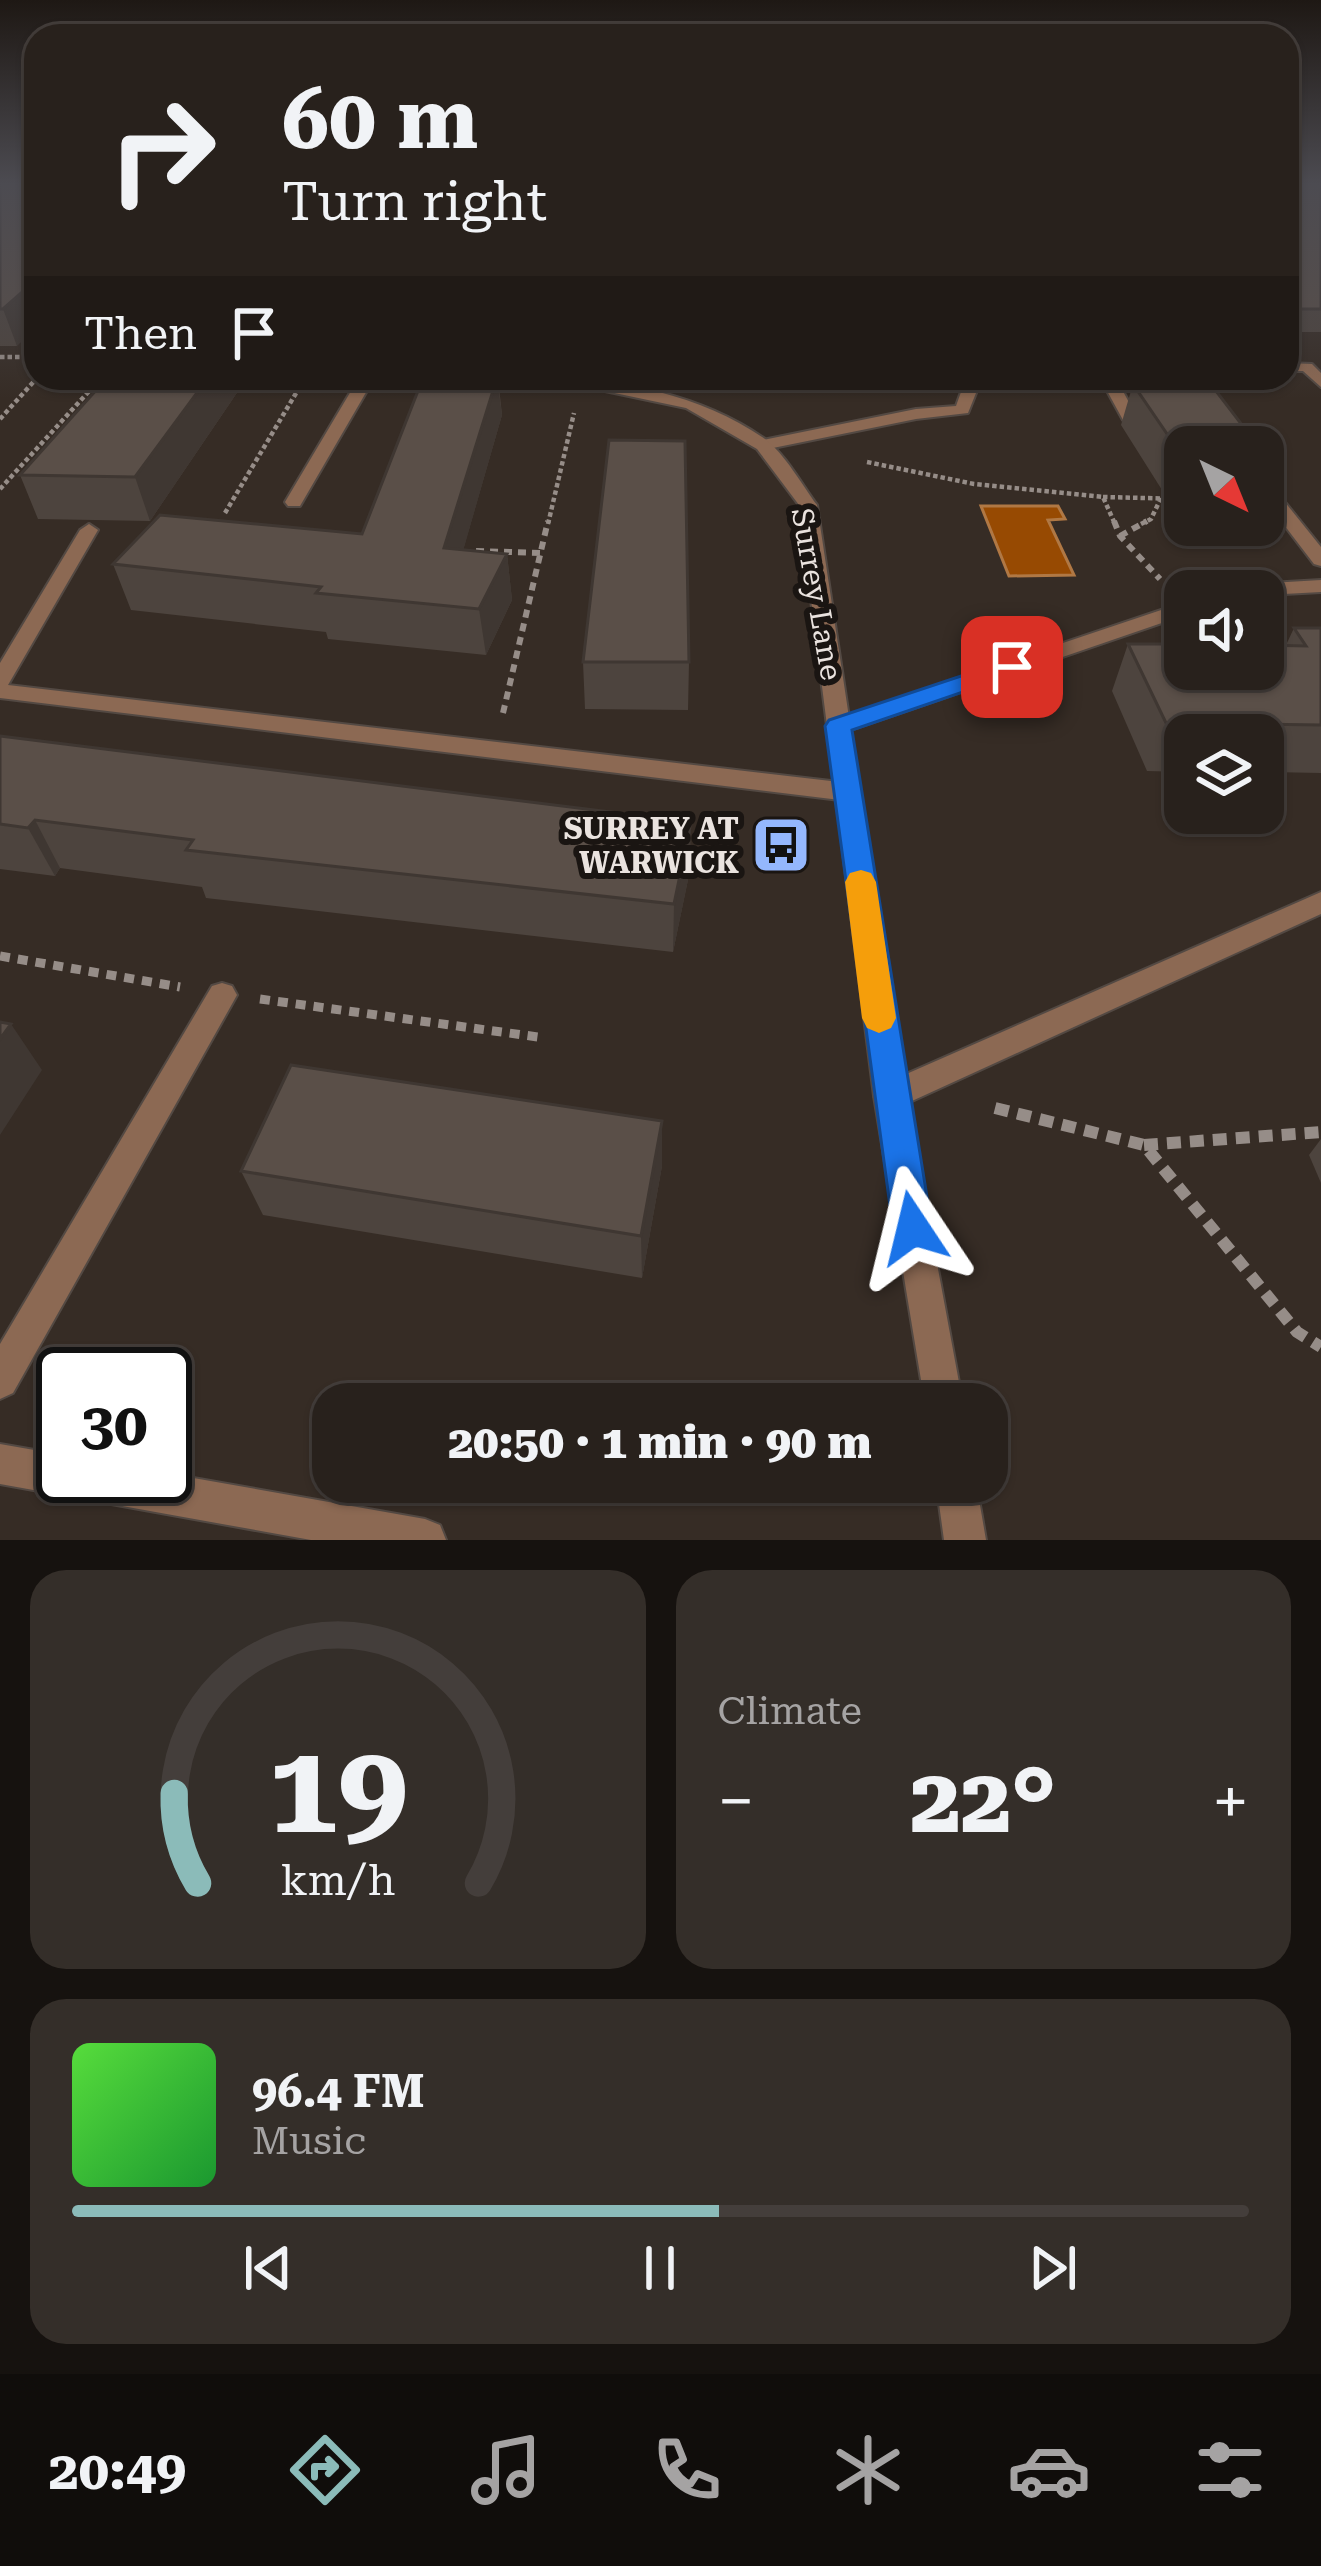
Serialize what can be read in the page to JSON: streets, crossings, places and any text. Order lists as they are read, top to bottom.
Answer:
{
  "streets": {
    "street": ["Surrey Lane"]
  },
  "places": {
    "bus stop": ["SURREY AT WARWICK"]
  },
  "north": "bottom right",
  "page": {
    "turn": ["60 m", "Turn right"],
    "then": "Then",
    "limit": "30",
    "trip": "20:50 · 1 min · 90 m",
    "tile": "Climate",
    "heat": ["−", "22°", "+"],
    "song": ["96.4 FM", "Music"],
    "tabs": "20:49",
    "gauge": ["19", "km/h"]
  }
}
